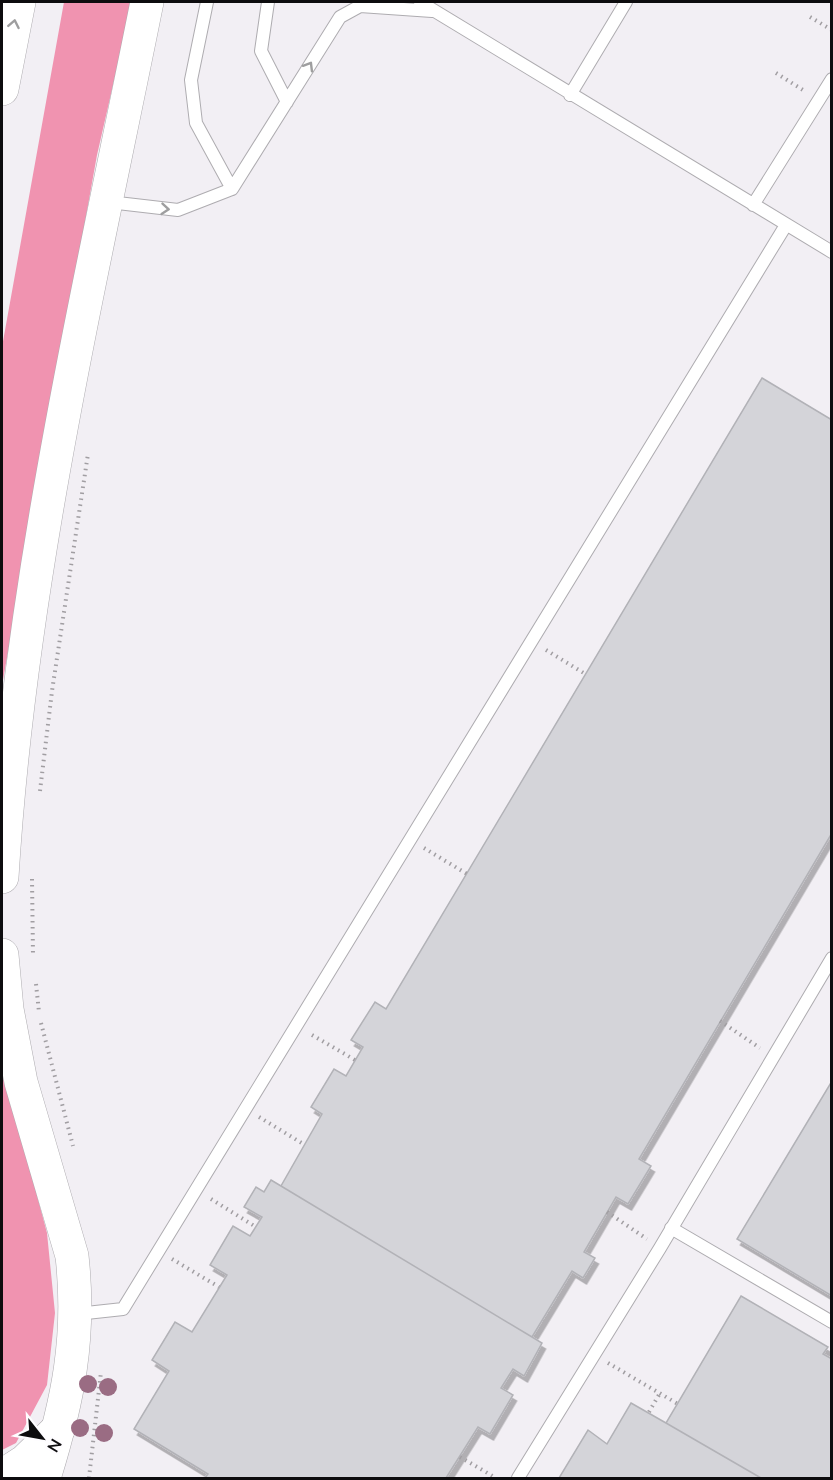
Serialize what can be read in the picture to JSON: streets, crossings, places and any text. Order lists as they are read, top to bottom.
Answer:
{
  "north": "bottom right"
}
